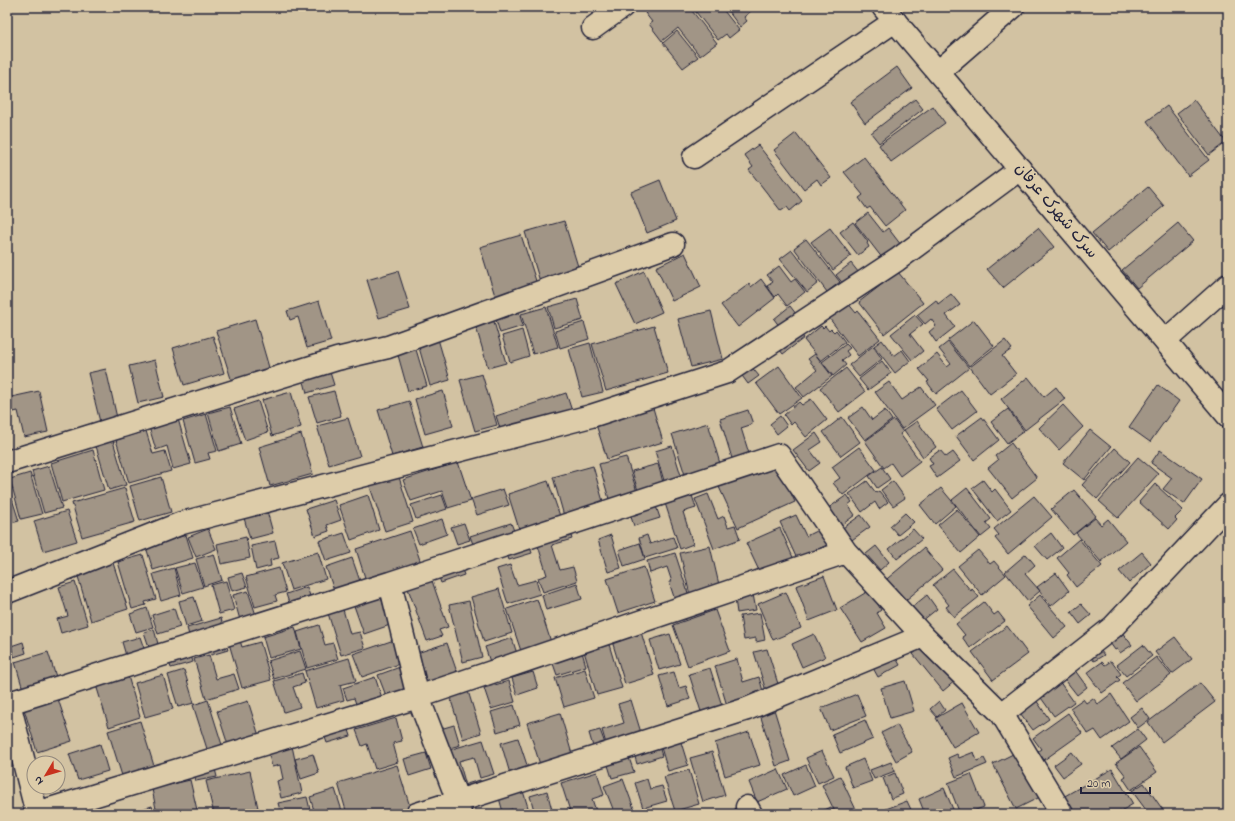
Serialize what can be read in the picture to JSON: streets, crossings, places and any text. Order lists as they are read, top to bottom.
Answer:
{
  "streets": {
    "street": ["سرک شهرک عرفان"]
  },
  "scale_bar": "20 m",
  "north": "bottom left"
}
